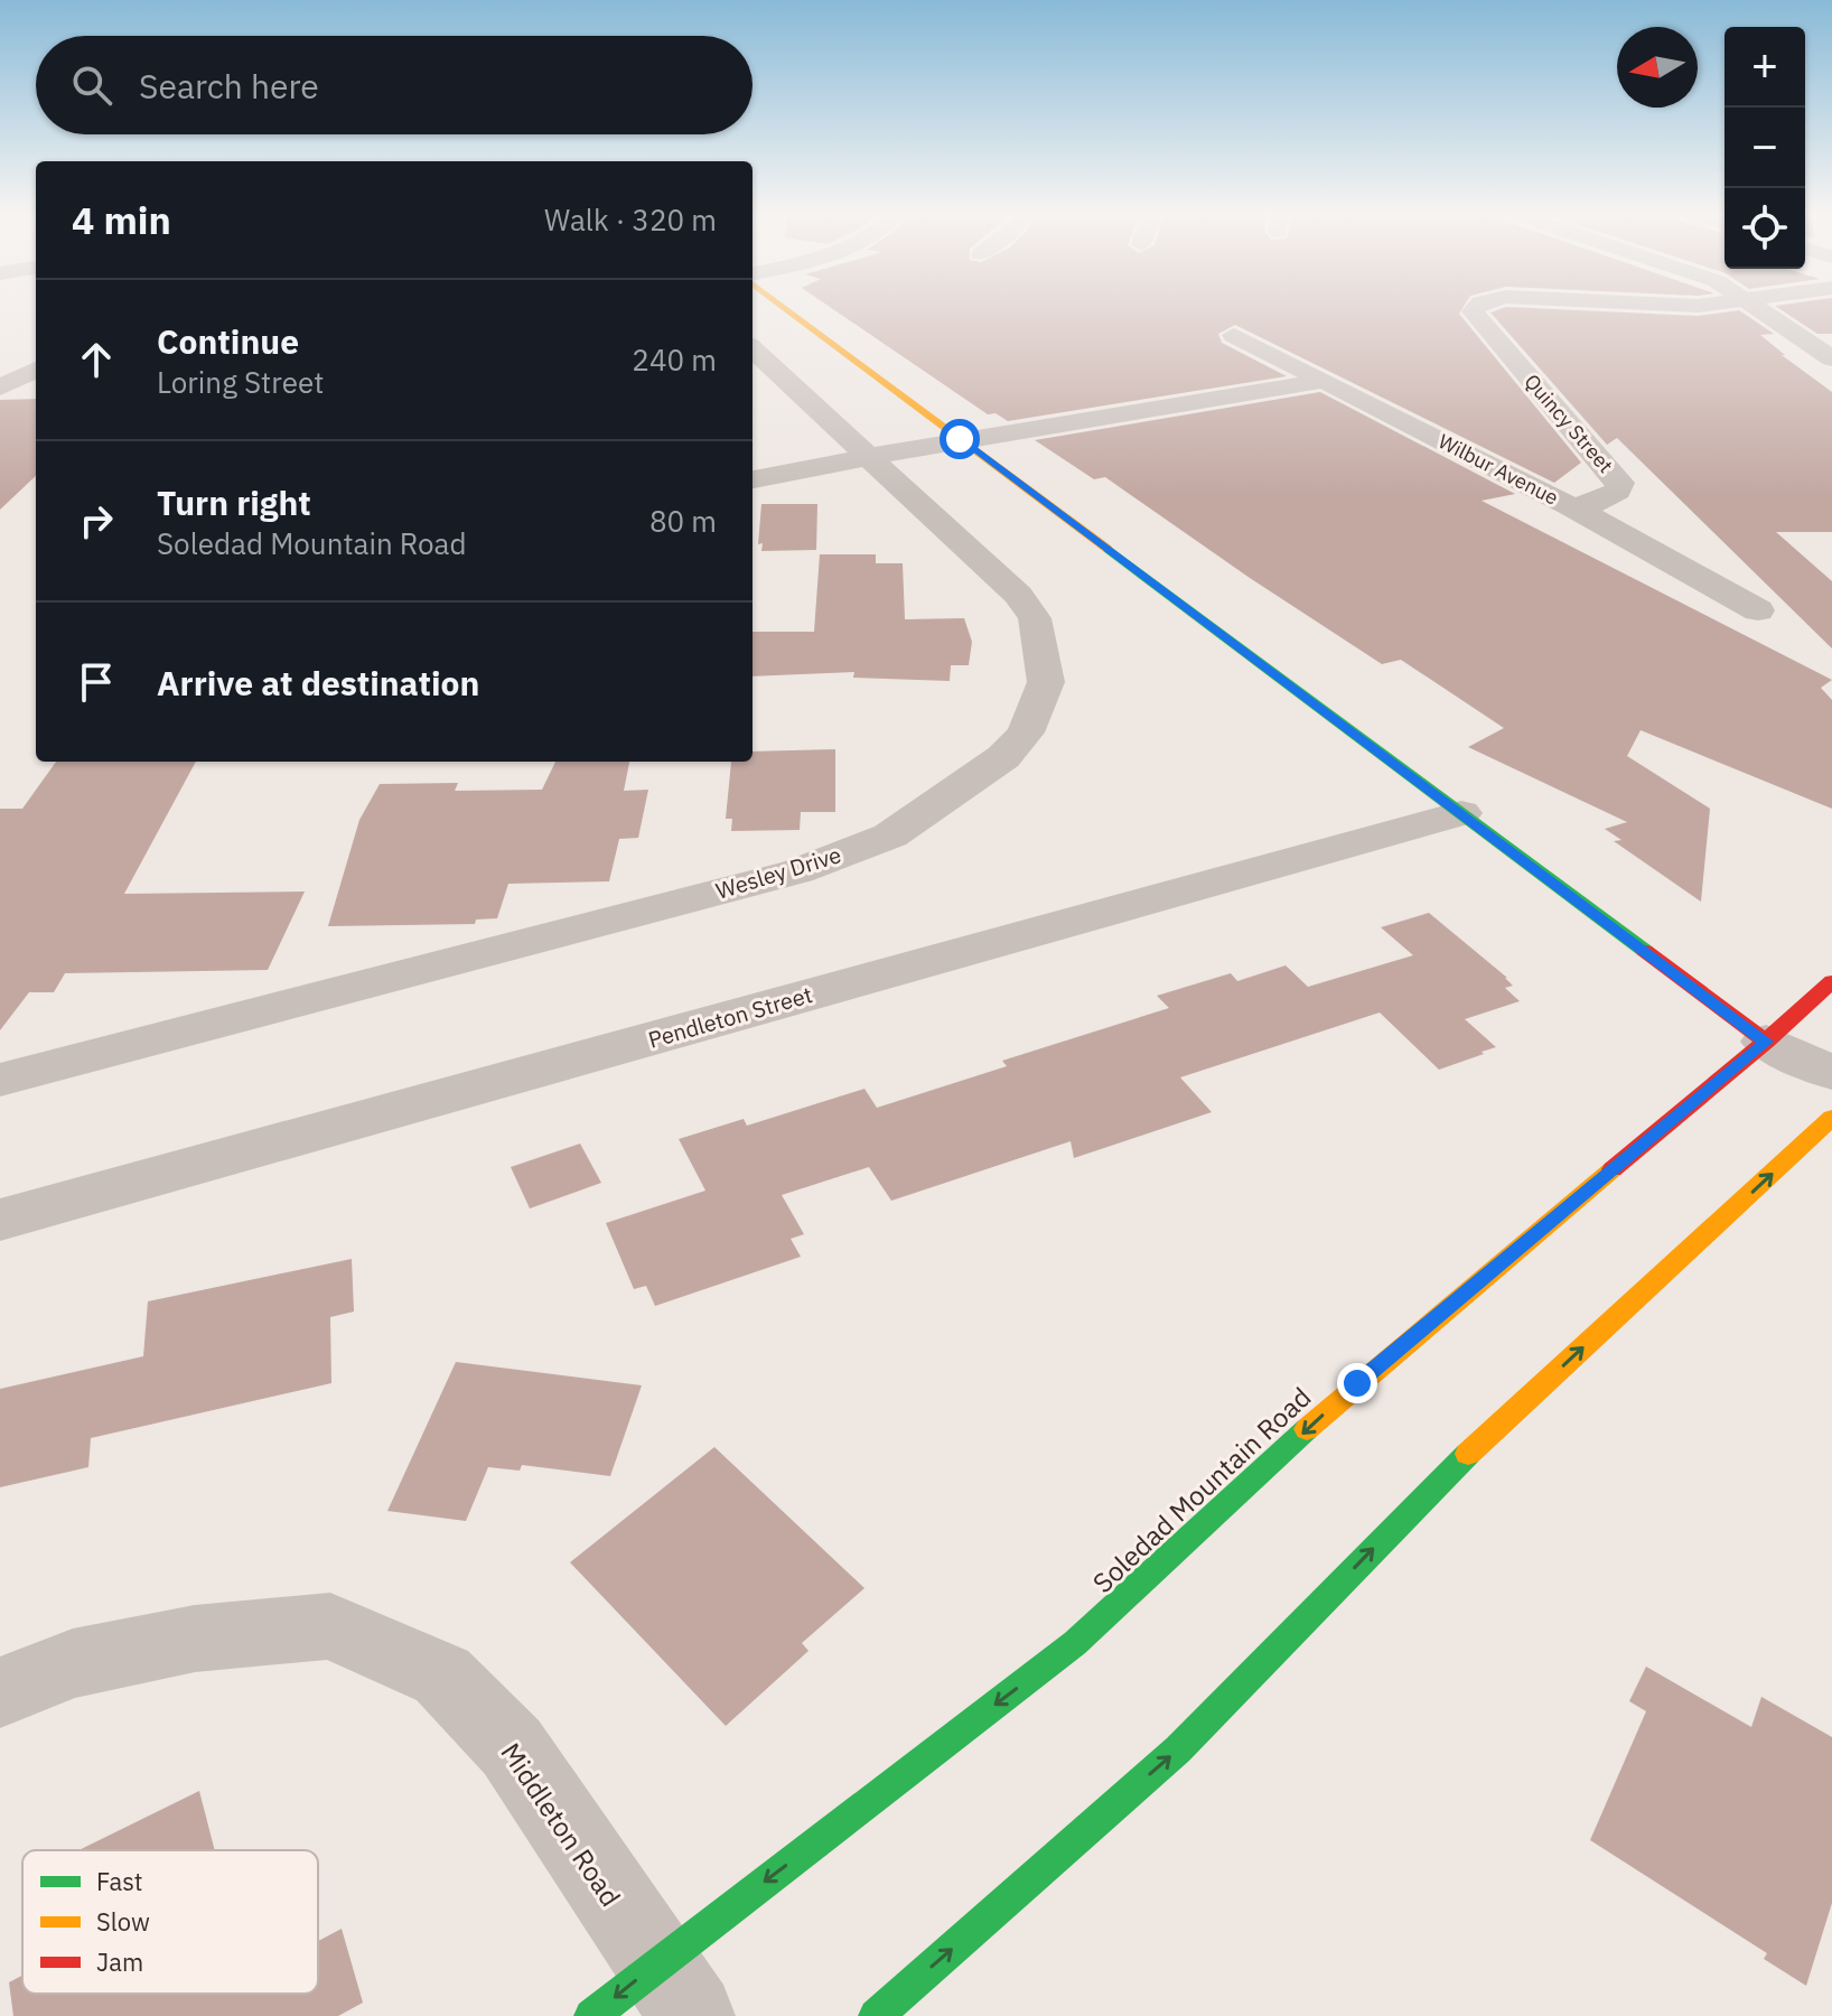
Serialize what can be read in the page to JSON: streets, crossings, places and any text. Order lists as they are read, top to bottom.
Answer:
{
  "streets": {
    "street": [
      "Quincy Street",
      "Wilbur Avenue",
      "Wesley Drive",
      "Pendleton Street",
      "Soledad Mountain Road",
      "Middleton Road"
    ]
  },
  "crossings": [
    ["Quincy Street", "Wilbur Avenue"],
    ["Soledad Mountain Road", "Middleton Road"]
  ],
  "legend": ["Fast", "Slow", "Jam"],
  "north": "left",
  "page": {
    "map_buttons": ["+", "−"],
    "search": "Search here",
    "heading": ["4 min", "Walk · 320 m"],
    "list": [
      ["Continue", "Loring Street", "240 m"],
      ["Turn right", "Soledad Mountain Road", "80 m"],
      "Arrive at destination"
    ]
  }
}
